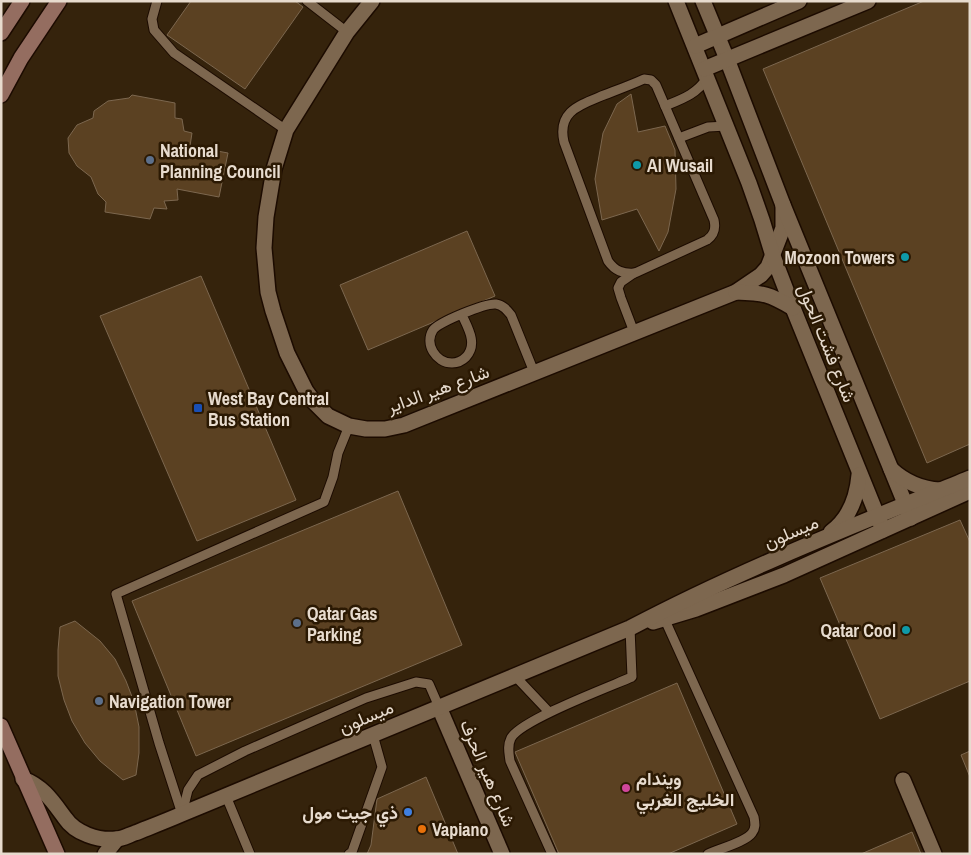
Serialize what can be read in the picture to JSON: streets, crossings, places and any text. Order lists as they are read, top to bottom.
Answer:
{
  "streets": {
    "street": [
      "شارع فشت الحول",
      "شارع هير الداير",
      "ميسلون",
      "شارع هير الحرف"
    ]
  },
  "crossings": [
    ["شارع فشت الحول", "شارع هير الداير"],
    ["شارع فشت الحول", "ميسلون"],
    ["ميسلون", "شارع هير الحرف"]
  ],
  "places": {
    "other": [
      "National Planning Council",
      "Al Wusail",
      "Mozoon Towers",
      "Qatar Gas Parking",
      "Qatar Cool",
      "Navigation Tower",
      "ويندام الخليج الغربي",
      "ذي جيت مول",
      "Vapiano"
    ],
    "transit": ["West Bay Central Bus Station"]
  }
}
